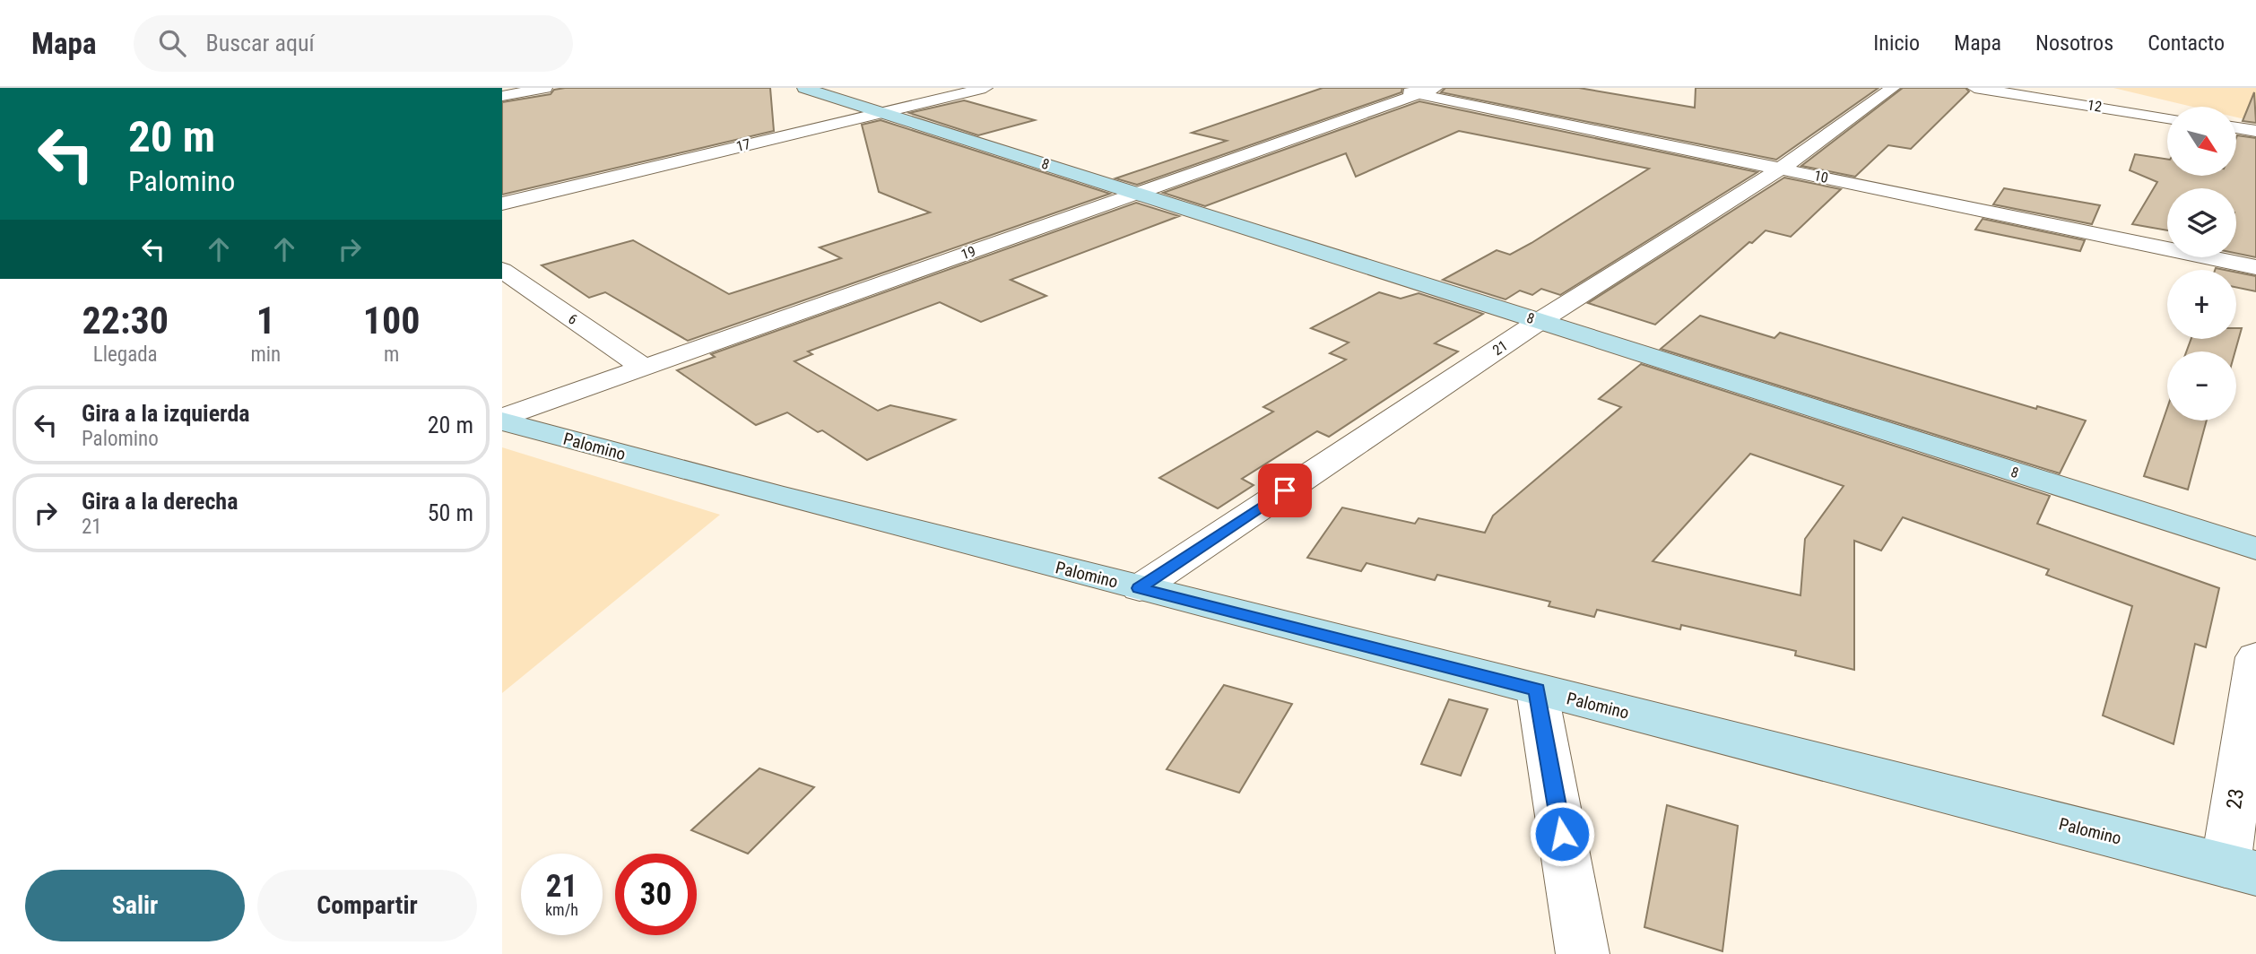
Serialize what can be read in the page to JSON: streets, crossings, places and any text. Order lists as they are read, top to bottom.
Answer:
{
  "streets": {
    "street": [
      "12",
      "17",
      "8",
      "10",
      "19",
      "6",
      "21",
      "Palomino",
      "23"
    ]
  },
  "crossings": [
    ["17", "8"],
    ["8", "19"],
    ["8", "21"],
    ["10", "19"],
    ["10", "21"],
    ["19", "6"],
    ["19", "Palomino"],
    ["21", "Palomino"],
    ["Palomino", "23"]
  ],
  "north": "bottom right",
  "page": {
    "header": "Mapa",
    "search": "Buscar aquí",
    "nav": [
      "Inicio",
      "Mapa",
      "Nosotros",
      "Contacto"
    ],
    "turn": ["20 m", "Palomino"],
    "map_buttons": ["+", "−"],
    "eta": [
      "22:30",
      "Llegada",
      "1",
      "min",
      "100",
      "m"
    ],
    "list": [
      {
        "name": "Gira a la izquierda",
        "note": "Palomino",
        "value": "20 m"
      },
      {
        "name": "Gira a la derecha",
        "note": "21",
        "value": "50 m"
      }
    ],
    "speed": "21 km/h",
    "limit": "30",
    "buttons": ["Salir", "Compartir"]
  }
}
